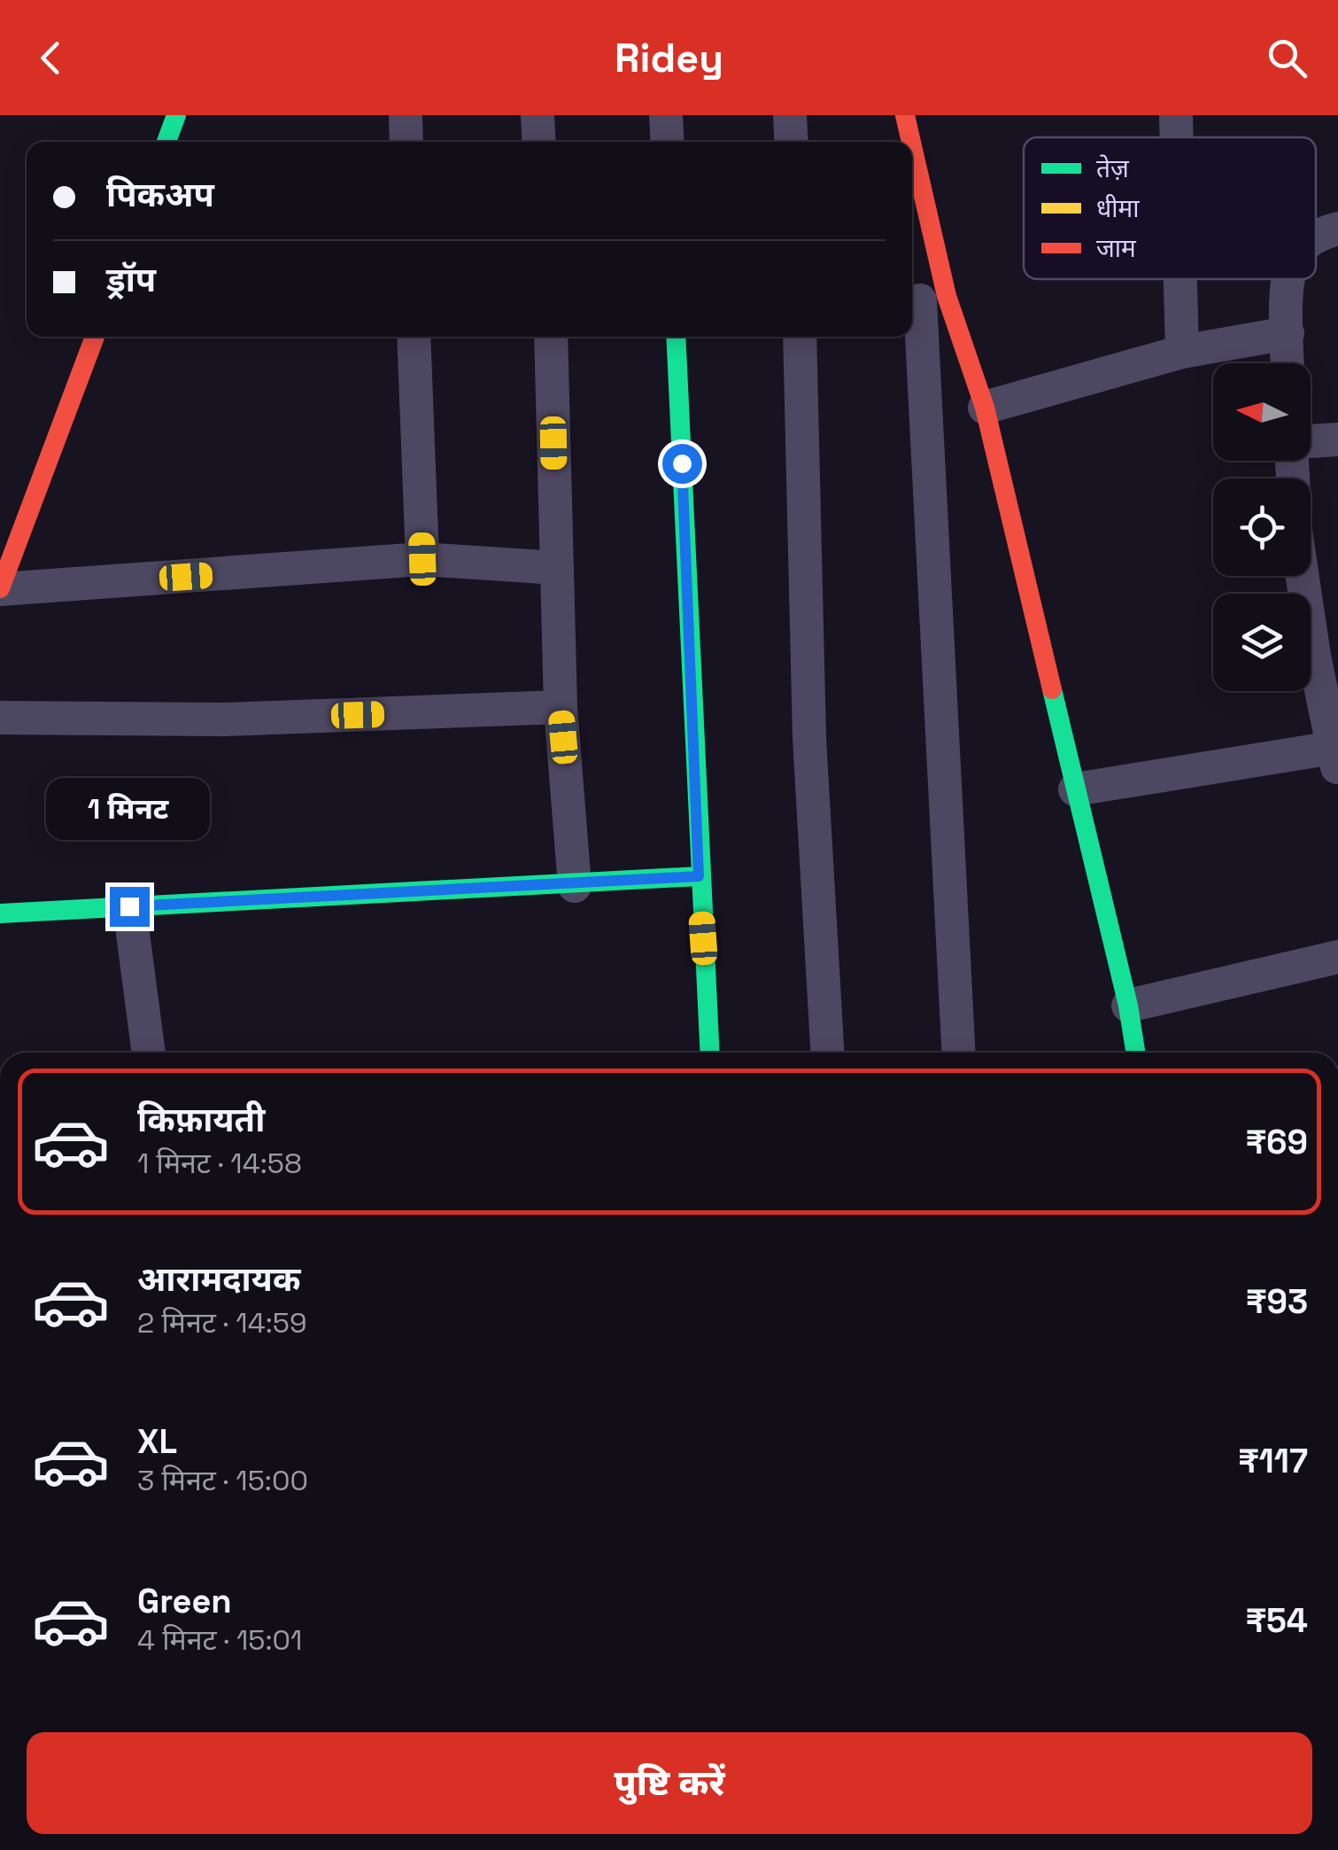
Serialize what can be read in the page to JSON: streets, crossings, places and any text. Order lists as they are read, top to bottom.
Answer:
{
  "legend": ["तेज़", "धीमा", "जाम"],
  "north": "left",
  "page": {
    "header": "Ridey",
    "banner": ["पिकअप", "ड्रॉप"],
    "bubble": "1 मिनट",
    "list": [
      {
        "name": "किफ़ायती",
        "note": "1 मिनट · 14:58",
        "value": "₹69"
      },
      {
        "name": "आरामदायक",
        "note": "2 मिनट · 14:59",
        "value": "₹93"
      },
      {
        "name": "XL",
        "note": "3 मिनट · 15:00",
        "value": "₹117"
      },
      {
        "name": "Green",
        "note": "4 मिनट · 15:01",
        "value": "₹54"
      }
    ],
    "buttons": "पुष्टि करें"
  }
}
